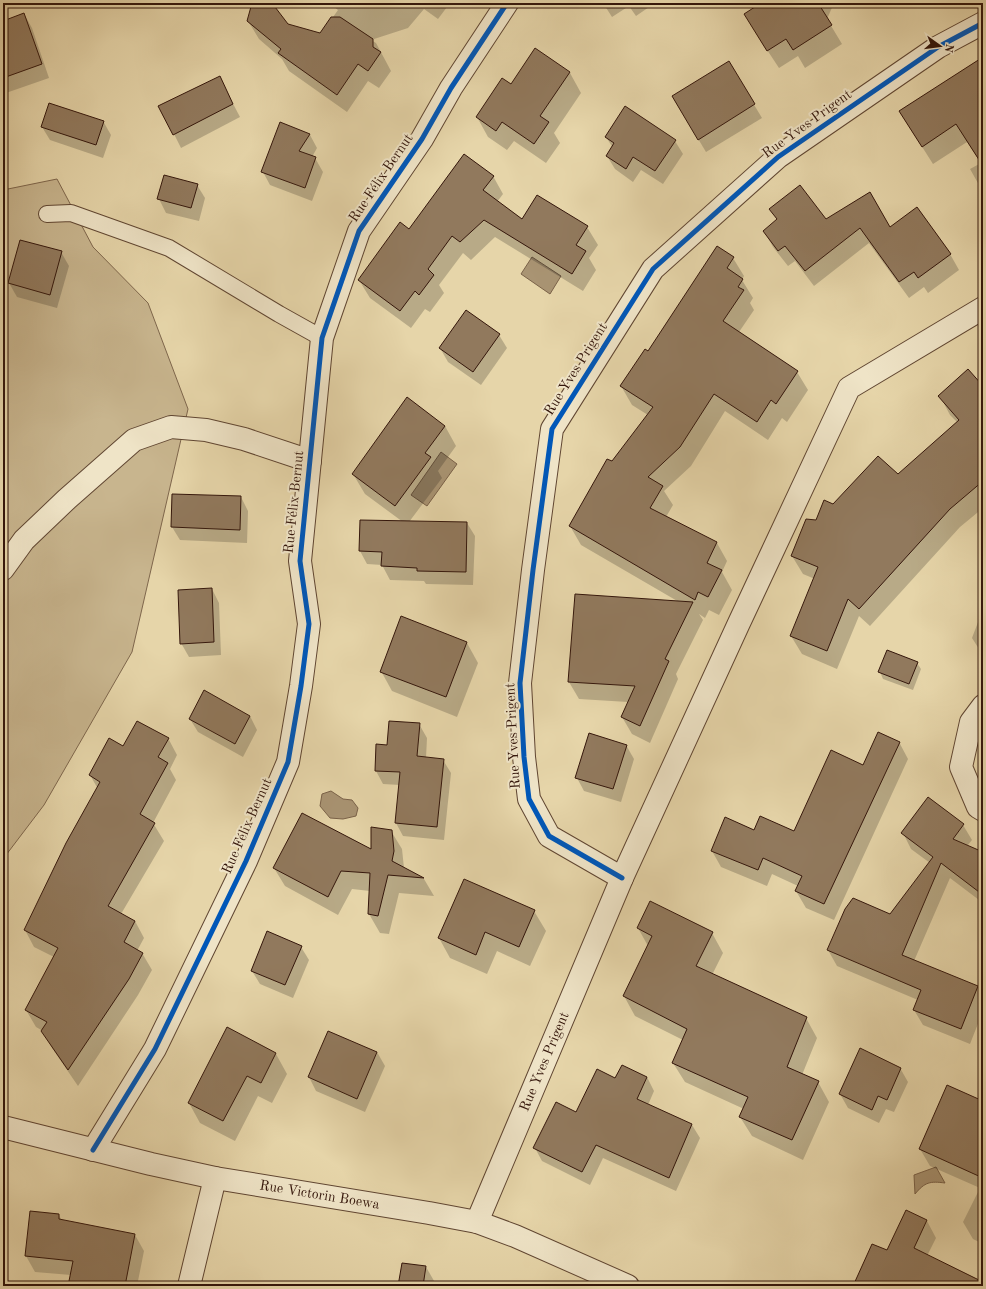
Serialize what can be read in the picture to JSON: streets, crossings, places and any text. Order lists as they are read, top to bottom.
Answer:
{
  "streets": {
    "street": ["Rue Yves Prigent", "Rue Félix Bernut", "Rue Victorin Boewa"]
  },
  "crossings": [
    ["Rue Yves Prigent", "Rue Victorin Boewa"],
    ["Rue Félix Bernut", "Rue Victorin Boewa"]
  ],
  "north": "right"
}
